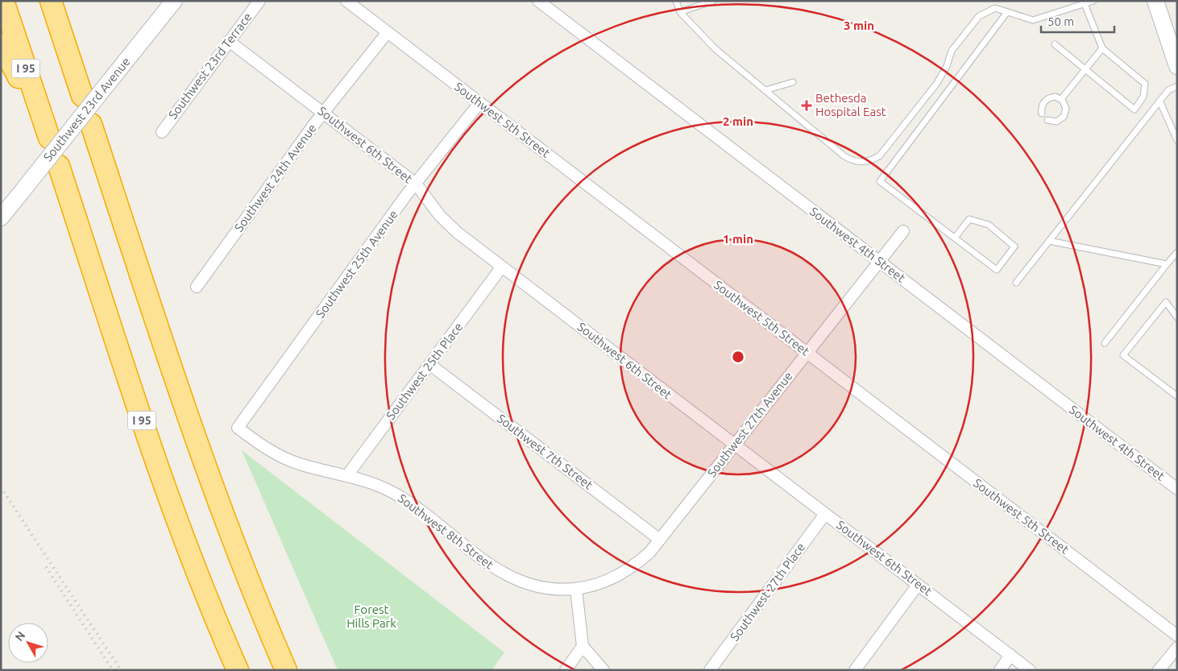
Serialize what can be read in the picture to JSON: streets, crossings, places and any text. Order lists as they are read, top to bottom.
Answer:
{
  "streets": {
    "highway": ["I 95"],
    "street": [
      "Southwest 23rd Terrace",
      "Southwest 23rd Avenue",
      "Southwest 5th Street",
      "Southwest 6th Street",
      "Southwest 24th Avenue",
      "Southwest 4th Street",
      "Southwest 25th Avenue",
      "Southwest 25th Place",
      "Southwest 27th Avenue",
      "Southwest 7th Street",
      "Southwest 8th Street",
      "Southwest 27th Place"
    ]
  },
  "crossings": [
    ["Southwest 23rd Terrace", "Southwest 6th Street"],
    ["Southwest 5th Street", "Southwest 24th Avenue"],
    ["Southwest 5th Street", "Southwest 25th Avenue"],
    ["Southwest 5th Street", "Southwest 27th Avenue"],
    ["Southwest 6th Street", "Southwest 24th Avenue"],
    ["Southwest 6th Street", "Southwest 25th Avenue"],
    ["Southwest 6th Street", "Southwest 25th Place"],
    ["Southwest 6th Street", "Southwest 27th Avenue"],
    ["Southwest 6th Street", "Southwest 27th Place"],
    ["Southwest 4th Street", "Southwest 27th Avenue"],
    ["Southwest 25th Avenue", "Southwest 8th Street"],
    ["Southwest 25th Place", "Southwest 7th Street"],
    ["Southwest 25th Place", "Southwest 8th Street"],
    ["Southwest 27th Avenue", "Southwest 7th Street"],
    ["Southwest 27th Avenue", "Southwest 8th Street"]
  ],
  "parks": ["Forest Hills Park"],
  "places": {
    "health": ["Bethesda Hospital East"]
  },
  "scale_bar": "50 m",
  "north": "top left",
  "rings": ["3 min", "2 min", "1 min"]
}
